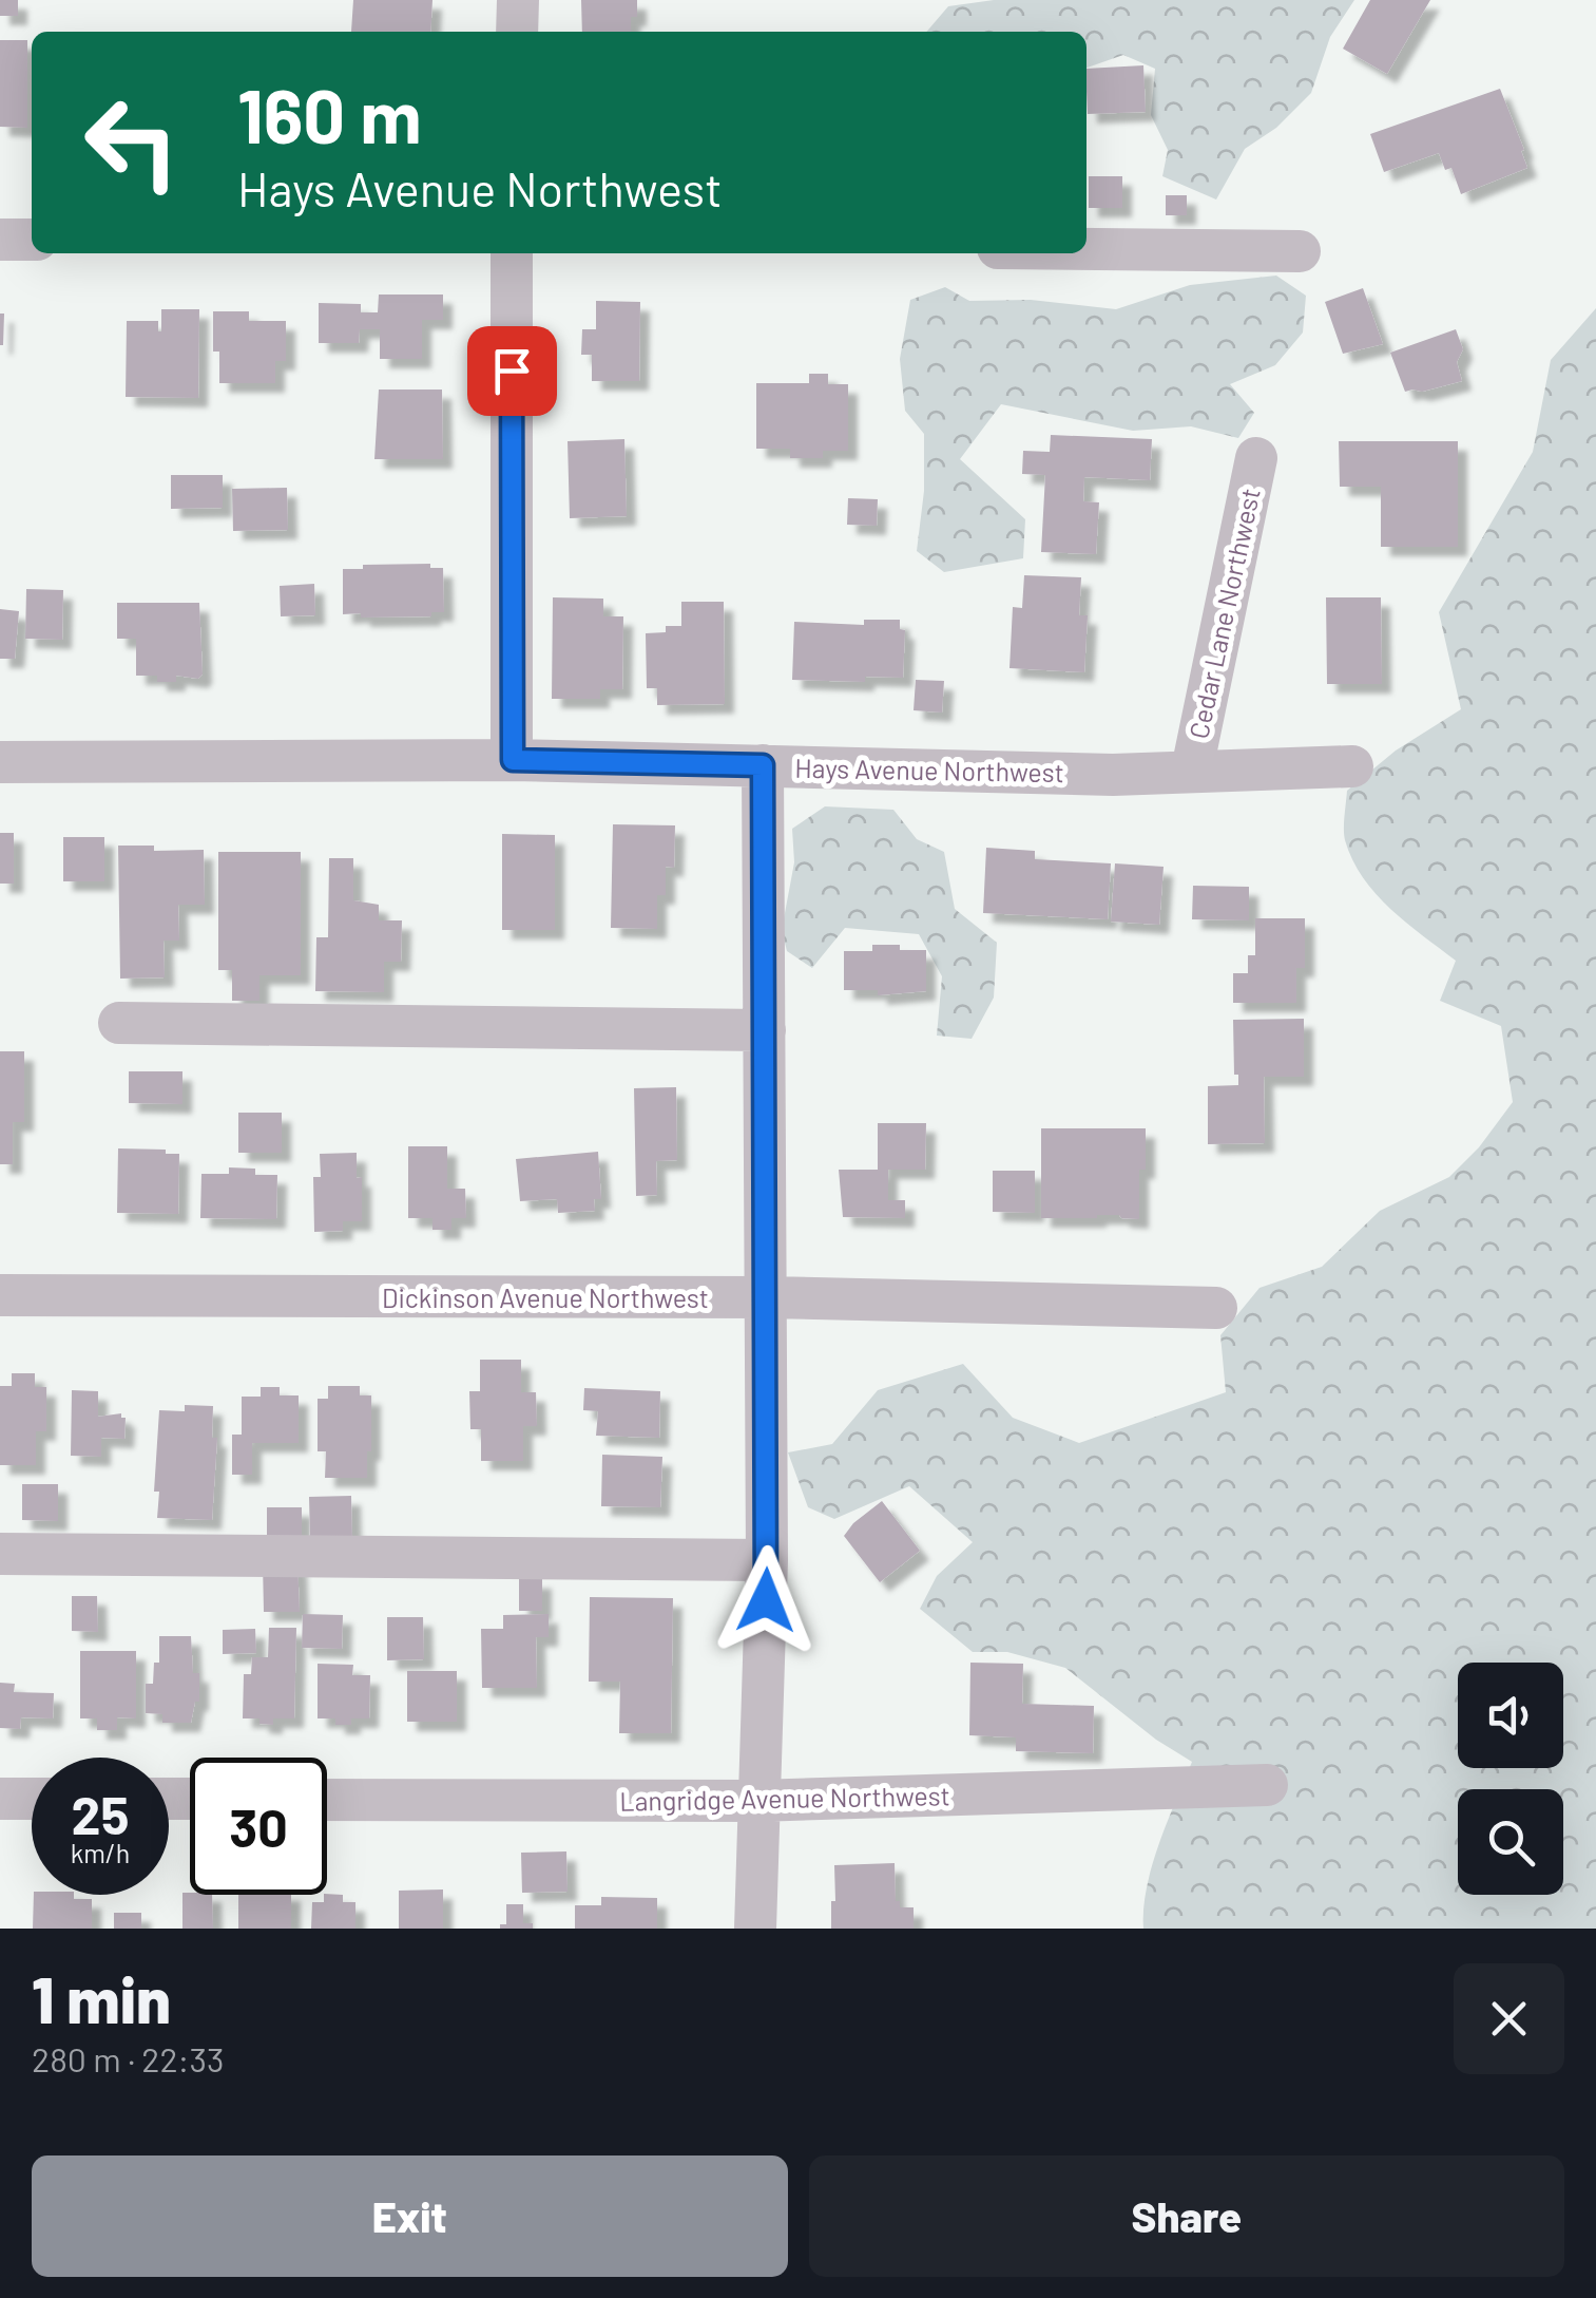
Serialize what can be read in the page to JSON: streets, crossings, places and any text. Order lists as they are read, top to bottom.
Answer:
{
  "streets": {
    "street": [
      "Cedar Lane Northwest",
      "Hays Avenue Northwest",
      "Dickinson Avenue Northwest",
      "Langridge Avenue Northwest"
    ]
  },
  "crossings": [
    ["Cedar Lane Northwest", "Hays Avenue Northwest"]
  ],
  "page": {
    "turn": ["160 m", "Hays Avenue Northwest"],
    "speed": "25 km/h",
    "limit": "30",
    "heading": ["1 min", "280 m · 22:33"],
    "buttons": ["Exit", "Share"]
  }
}
